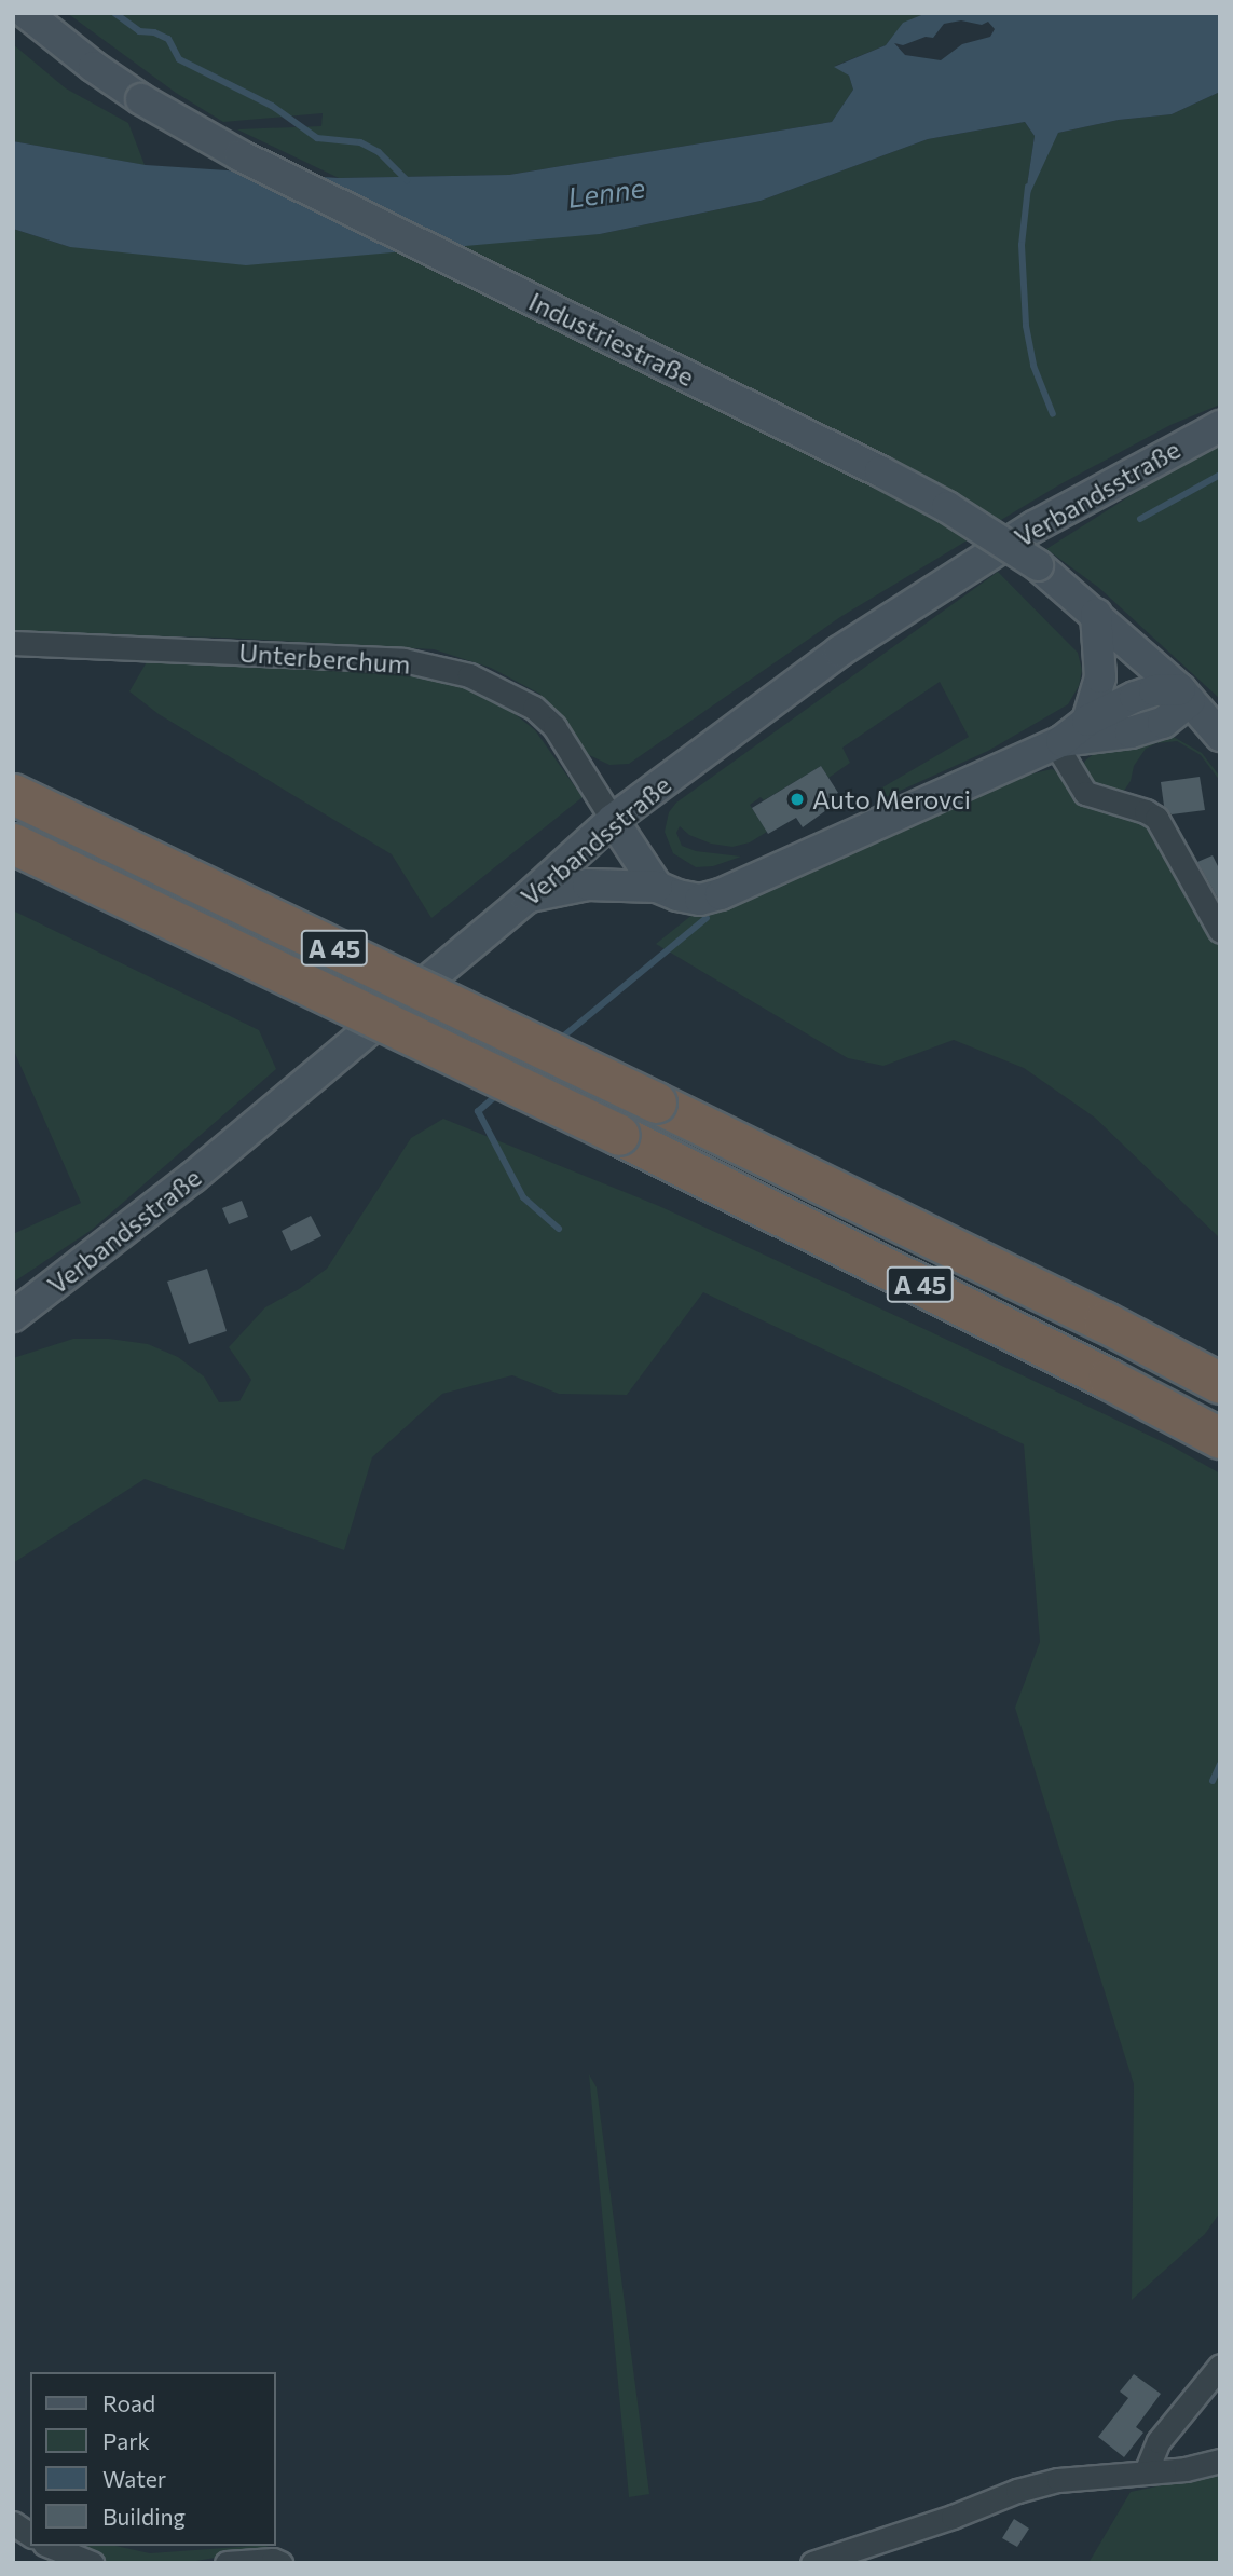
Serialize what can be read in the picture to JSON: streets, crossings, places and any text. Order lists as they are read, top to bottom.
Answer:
{
  "streets": {
    "highway": ["A 45"],
    "main road": ["Industriestraße", "Verbandsstraße"],
    "street": ["Unterberchum"]
  },
  "crossings": [
    ["Verbandsstraße", "Unterberchum"]
  ],
  "water": ["Lenne"],
  "places": ["Auto Merovci"],
  "legend": [
    "Road",
    "Park",
    "Water",
    "Building"
  ]
}
